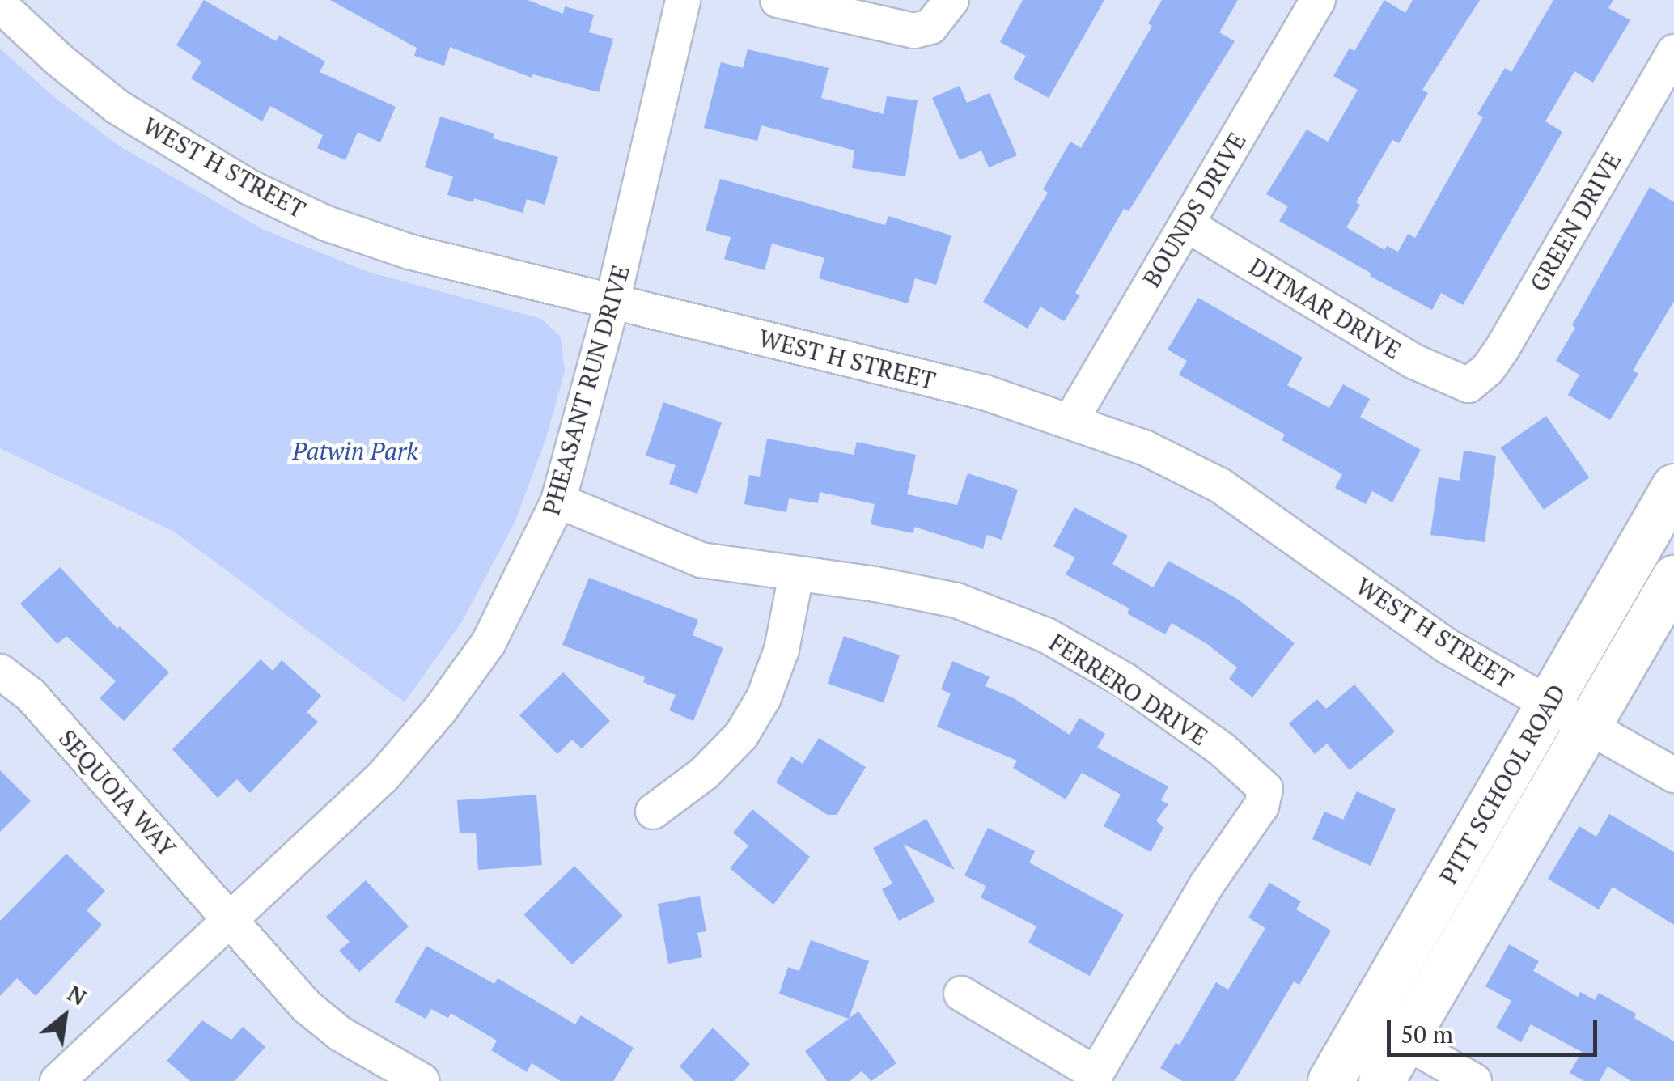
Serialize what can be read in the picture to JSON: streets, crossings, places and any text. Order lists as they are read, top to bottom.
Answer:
{
  "streets": {
    "main road": ["PITT SCHOOL ROAD"],
    "street": [
      "WEST H STREET",
      "BOUNDS DRIVE",
      "GREEN DRIVE",
      "DITMAR DRIVE",
      "PHEASANT RUN DRIVE",
      "FERRERO DRIVE",
      "SEQUOIA WAY"
    ]
  },
  "crossings": [
    ["WEST H STREET", "BOUNDS DRIVE"],
    ["WEST H STREET", "PHEASANT RUN DRIVE"],
    ["WEST H STREET", "PITT SCHOOL ROAD"],
    ["BOUNDS DRIVE", "DITMAR DRIVE"],
    ["GREEN DRIVE", "DITMAR DRIVE"],
    ["PHEASANT RUN DRIVE", "FERRERO DRIVE"],
    ["PHEASANT RUN DRIVE", "SEQUOIA WAY"]
  ],
  "parks": ["Patwin Park"],
  "scale_bar": "50 m",
  "north": "top right"
}
